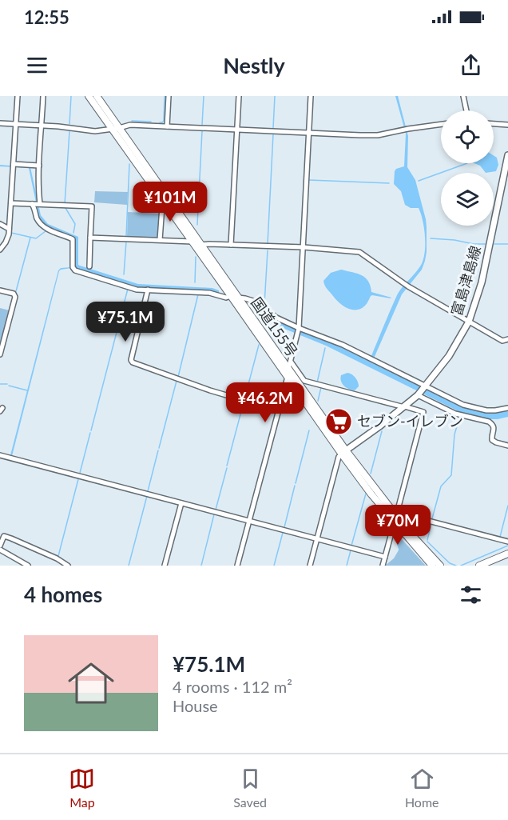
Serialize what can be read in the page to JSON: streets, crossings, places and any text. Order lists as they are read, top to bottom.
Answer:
{
  "streets": {
    "highway": ["国道155号"],
    "main road": ["富島津島線"]
  },
  "crossings": [
    ["富島津島線", "国道155号"]
  ],
  "places": {
    "supermarket": ["セブン-イレブン"]
  },
  "page": {
    "status": "12:55",
    "header": "Nestly",
    "price": [
      "¥101M",
      "¥75.1M",
      "¥46.2M",
      "¥70M"
    ],
    "heading": "4 homes",
    "list": [
      {
        "name": "¥75.1M",
        "note": "4 rooms · 112 m² · House"
      }
    ],
    "tabs": ["Map", "Saved", "Home"]
  }
}
